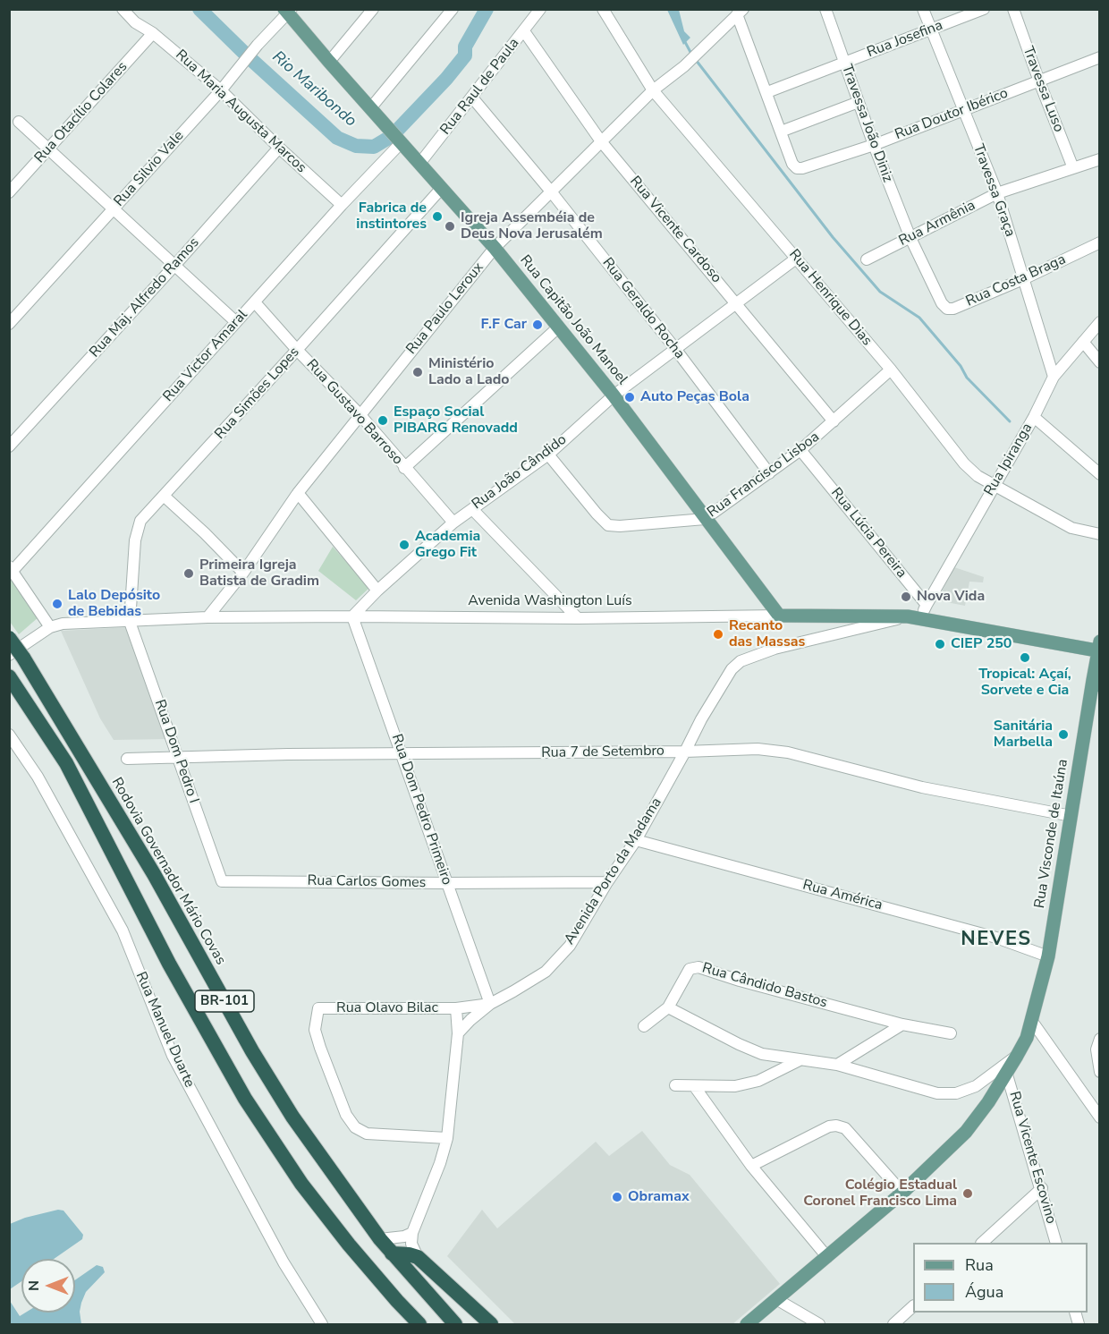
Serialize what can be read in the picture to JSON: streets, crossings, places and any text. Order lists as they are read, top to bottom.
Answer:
{
  "streets": {
    "highway": ["Rodovia Governador Mário Covas", "BR-101"],
    "main road": ["Rua Capitão João Manoel", "Avenida Washington Luís", "Rua Visconde de Itaúna"],
    "street": [
      "Rua Josefina",
      "Rua Raul de Paula",
      "Travessa Luso",
      "Rua Maria Augusta Marcos",
      "Rua Otacílio Colares",
      "Rua Doutor Ibérico",
      "Travessa João Diniz",
      "Rua Silvio Vale",
      "Travessa Graça",
      "Rua Armênia",
      "Rua Vicente Cardoso",
      "Rua Costa Braga",
      "Rua Maj. Alfredo Ramos",
      "Rua Henrique Dias",
      "Rua Paulo Leroux",
      "Rua Geraldo Rocha",
      "Rua Victor Amaral",
      "Rua Simões Lopes",
      "Rua Gustavo Barroso",
      "Rua Ipiranga",
      "Rua João Cândido",
      "Rua Francisco Lisboa",
      "Rua Lúcia Pereira",
      "Rua Dom Pedro I",
      "Rua 7 de Setembro",
      "Rua Dom Pedro Primeiro",
      "Avenida Porto da Madama",
      "Rua Carlos Gomes",
      "Rua América",
      "Rua Cândido Bastos",
      "Rua Olavo Bilac",
      "Rua Manuel Duarte",
      "Rua Vicente Escovino"
    ]
  },
  "crossings": [
    ["Rua Josefina", "Travessa João Diniz"],
    ["Rua Josefina", "Travessa Graça"],
    ["Rua Raul de Paula", "Rua Vicente Cardoso"],
    ["Rua Raul de Paula", "Rua Geraldo Rocha"],
    ["Rua Raul de Paula", "Rua Capitão João Manoel"],
    ["Travessa Luso", "Rua Doutor Ibérico"],
    ["Travessa Luso", "Rua Armênia"],
    ["Rua Maria Augusta Marcos", "Rua Otacílio Colares"],
    ["Rua Maria Augusta Marcos", "Rua Silvio Vale"],
    ["Rua Maria Augusta Marcos", "Rua Maj. Alfredo Ramos"],
    ["Rua Maria Augusta Marcos", "Rua Victor Amaral"],
    ["Rua Doutor Ibérico", "Travessa João Diniz"],
    ["Rua Doutor Ibérico", "Travessa Graça"],
    ["Travessa João Diniz", "Rua Armênia"],
    ["Travessa João Diniz", "Rua Costa Braga"],
    ["Rua Silvio Vale", "Rua Capitão João Manoel"],
    ["Travessa Graça", "Rua Armênia"],
    ["Travessa Graça", "Rua Costa Braga"],
    ["Travessa Graça", "Rua Ipiranga"],
    ["Rua Armênia", "Rua Costa Braga"],
    ["Rua Vicente Cardoso", "Rua Paulo Leroux"],
    ["Rua Vicente Cardoso", "Rua João Cândido"],
    ["Rua Vicente Cardoso", "Rua Francisco Lisboa"],
    ["Rua Henrique Dias", "Rua Paulo Leroux"],
    ["Rua Henrique Dias", "Rua Ipiranga"],
    ["Rua Henrique Dias", "Rua João Cândido"],
    ["Rua Henrique Dias", "Rua Francisco Lisboa"],
    ["Rua Paulo Leroux", "Rua Geraldo Rocha"],
    ["Rua Paulo Leroux", "Rua Capitão João Manoel"],
    ["Rua Paulo Leroux", "Rua Gustavo Barroso"],
    ["Rua Paulo Leroux", "Avenida Washington Luís"],
    ["Rua Geraldo Rocha", "Rua João Cândido"],
    ["Rua Geraldo Rocha", "Rua Francisco Lisboa"],
    ["Rua Capitão João Manoel", "Rua Victor Amaral"],
    ["Rua Capitão João Manoel", "Rua Simões Lopes"],
    ["Rua Capitão João Manoel", "Rua João Cândido"],
    ["Rua Capitão João Manoel", "Rua Francisco Lisboa"],
    ["Rua Capitão João Manoel", "Avenida Washington Luís"],
    ["Rua Victor Amaral", "Rua Gustavo Barroso"],
    ["Rua Simões Lopes", "Rua Gustavo Barroso"],
    ["Rua Simões Lopes", "Avenida Washington Luís"],
    ["Rua Simões Lopes", "Rua Dom Pedro I"],
    ["Rua Gustavo Barroso", "Rua João Cândido"],
    ["Rua Ipiranga", "Rua Lúcia Pereira"],
    ["Rua João Cândido", "Rua Francisco Lisboa"],
    ["Rua João Cândido", "Avenida Washington Luís"],
    ["Rua João Cândido", "Rua Dom Pedro Primeiro"],
    ["Rua Francisco Lisboa", "Rua Lúcia Pereira"],
    ["Avenida Washington Luís", "Rua Dom Pedro I"],
    ["Avenida Washington Luís", "Rua Dom Pedro Primeiro"],
    ["Avenida Washington Luís", "Rua Visconde de Itaúna"],
    ["Avenida Washington Luís", "Rodovia Governador Mário Covas"],
    ["Avenida Washington Luís", "Avenida Porto da Madama"],
    ["Rua Dom Pedro I", "Rua 7 de Setembro"],
    ["Rua Dom Pedro I", "Rua Carlos Gomes"],
    ["Rua 7 de Setembro", "Rua Dom Pedro Primeiro"],
    ["Rua 7 de Setembro", "Rua Visconde de Itaúna"],
    ["Rua 7 de Setembro", "Avenida Porto da Madama"],
    ["Rua Dom Pedro Primeiro", "Avenida Porto da Madama"],
    ["Rua Dom Pedro Primeiro", "Rua Carlos Gomes"],
    ["Rua Visconde de Itaúna", "Rua América"],
    ["Rua Visconde de Itaúna", "Rua Vicente Escovino"],
    ["Avenida Porto da Madama", "Rua Carlos Gomes"],
    ["Avenida Porto da Madama", "Rua América"],
    ["Avenida Porto da Madama", "Rua Olavo Bilac"]
  ],
  "districts": ["NEVES"],
  "water": ["Rio Maribondo"],
  "places": [
    "Fabrica de instintores",
    "Igreja Assembéia de Deus Nova Jerusalém",
    "F.F Car",
    "Ministério Lado a Lado",
    "Auto Peças Bola",
    "Espaço Social PIBARG Renovadd",
    "Academia Grego Fit",
    "Primeira Igreja Batista de Gradim",
    "Nova Vida",
    "Lalo Depósito de Bebidas",
    "Recanto das Massas",
    "CIEP 250",
    "Tropical: Açaí, Sorvete e Cia",
    "Sanitária Marbella",
    "Colégio Estadual Coronel Francisco Lima",
    "Obramax"
  ],
  "legend": ["Rua", "Água"],
  "north": "left"
}
